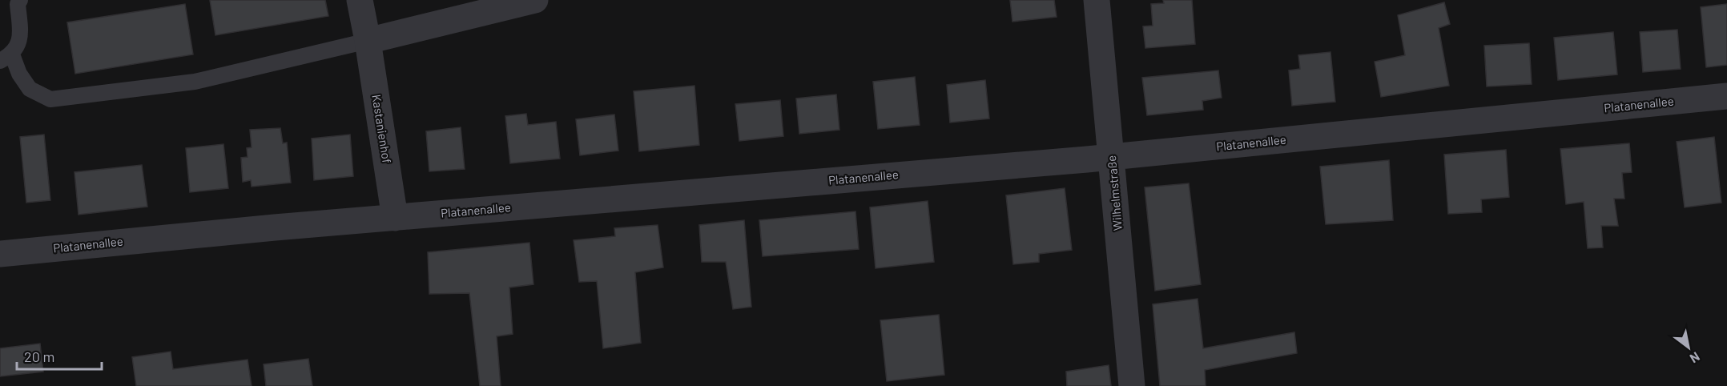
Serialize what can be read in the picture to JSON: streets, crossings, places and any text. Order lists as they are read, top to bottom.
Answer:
{
  "streets": {
    "street": ["Platanenallee", "Kastanienhof", "Wilhelmstraße"]
  },
  "crossings": [
    ["Platanenallee", "Kastanienhof"],
    ["Platanenallee", "Wilhelmstraße"]
  ],
  "scale_bar": "20 m",
  "north": "bottom right"
}
